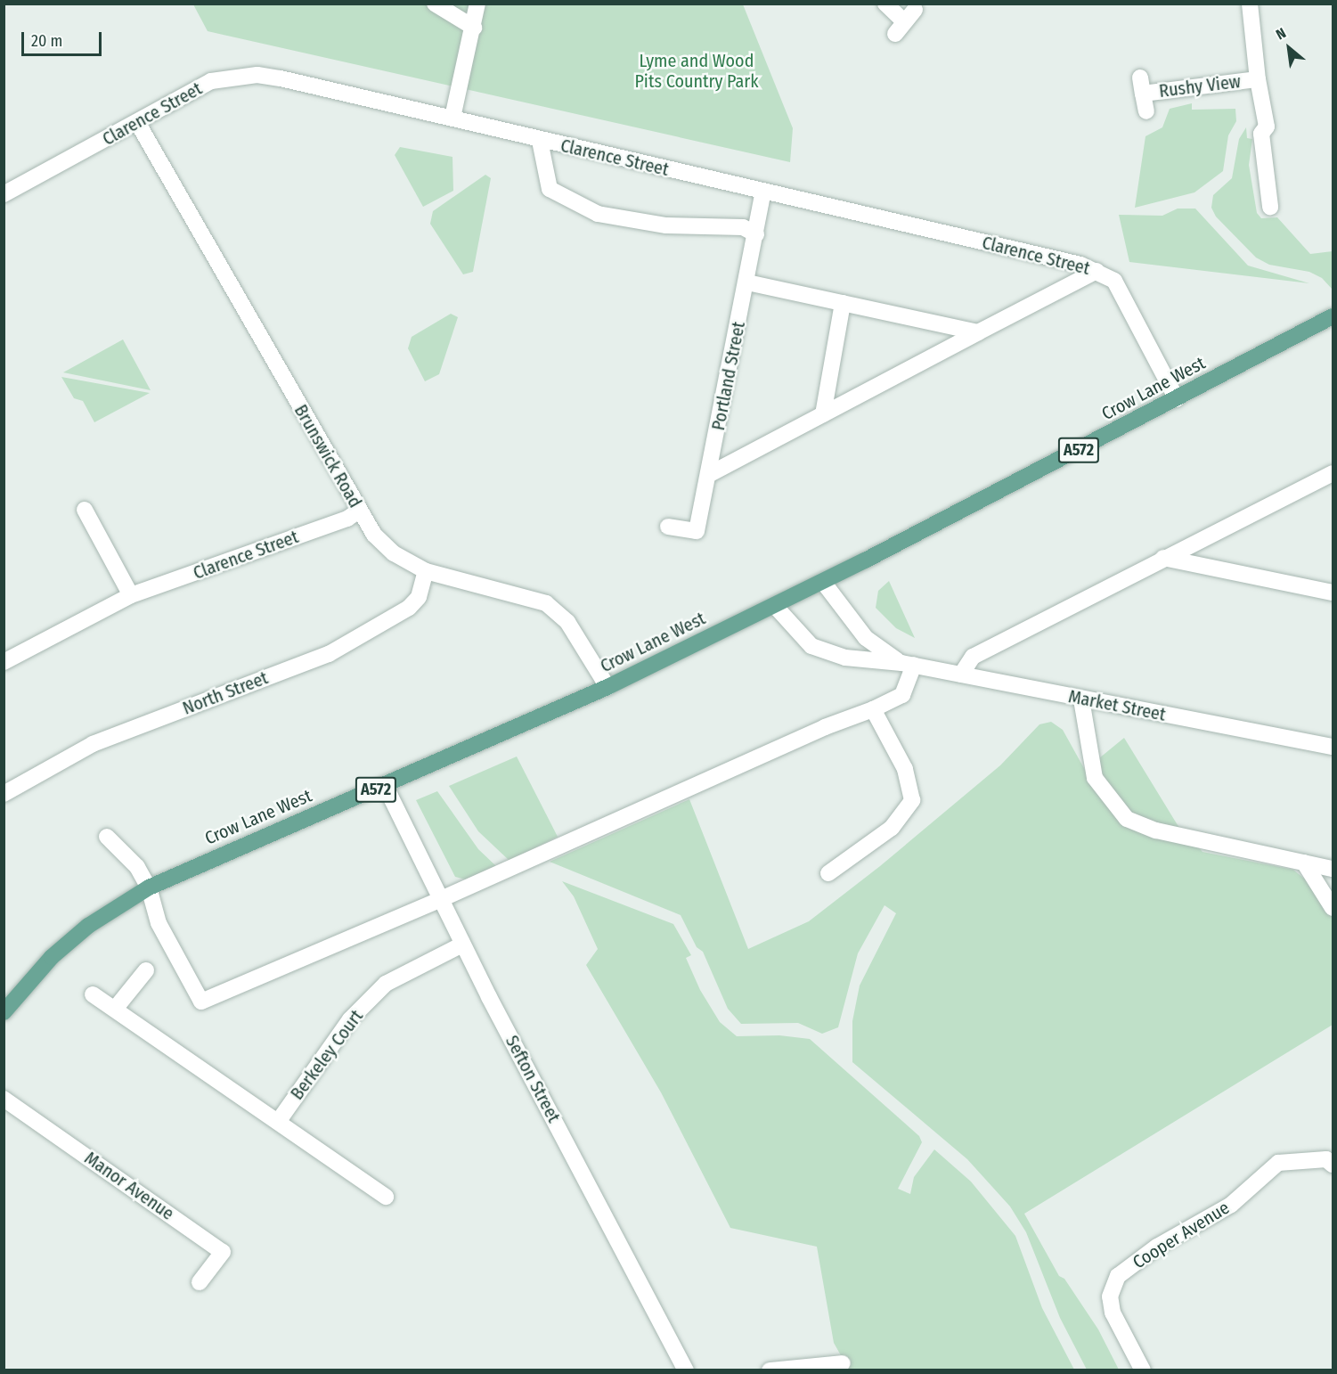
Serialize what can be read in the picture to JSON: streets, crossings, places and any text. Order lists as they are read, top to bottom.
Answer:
{
  "streets": {
    "main road": ["Crow Lane West", "A572"],
    "street": [
      "Rushy View",
      "Clarence Street",
      "Portland Street",
      "Brunswick Road",
      "North Street",
      "Market Street",
      "Berkeley Court",
      "Sefton Street",
      "Manor Avenue",
      "Cooper Avenue"
    ]
  },
  "crossings": [
    ["Clarence Street", "Portland Street"],
    ["Clarence Street", "Crow Lane West"],
    ["Clarence Street", "Brunswick Road"],
    ["Crow Lane West", "Brunswick Road"],
    ["Crow Lane West", "Market Street"],
    ["Crow Lane West", "Sefton Street"],
    ["Brunswick Road", "North Street"],
    ["Berkeley Court", "Sefton Street"]
  ],
  "parks": ["Lyme and Wood Pits Country Park"],
  "scale_bar": "20 m",
  "north": "top left"
}
